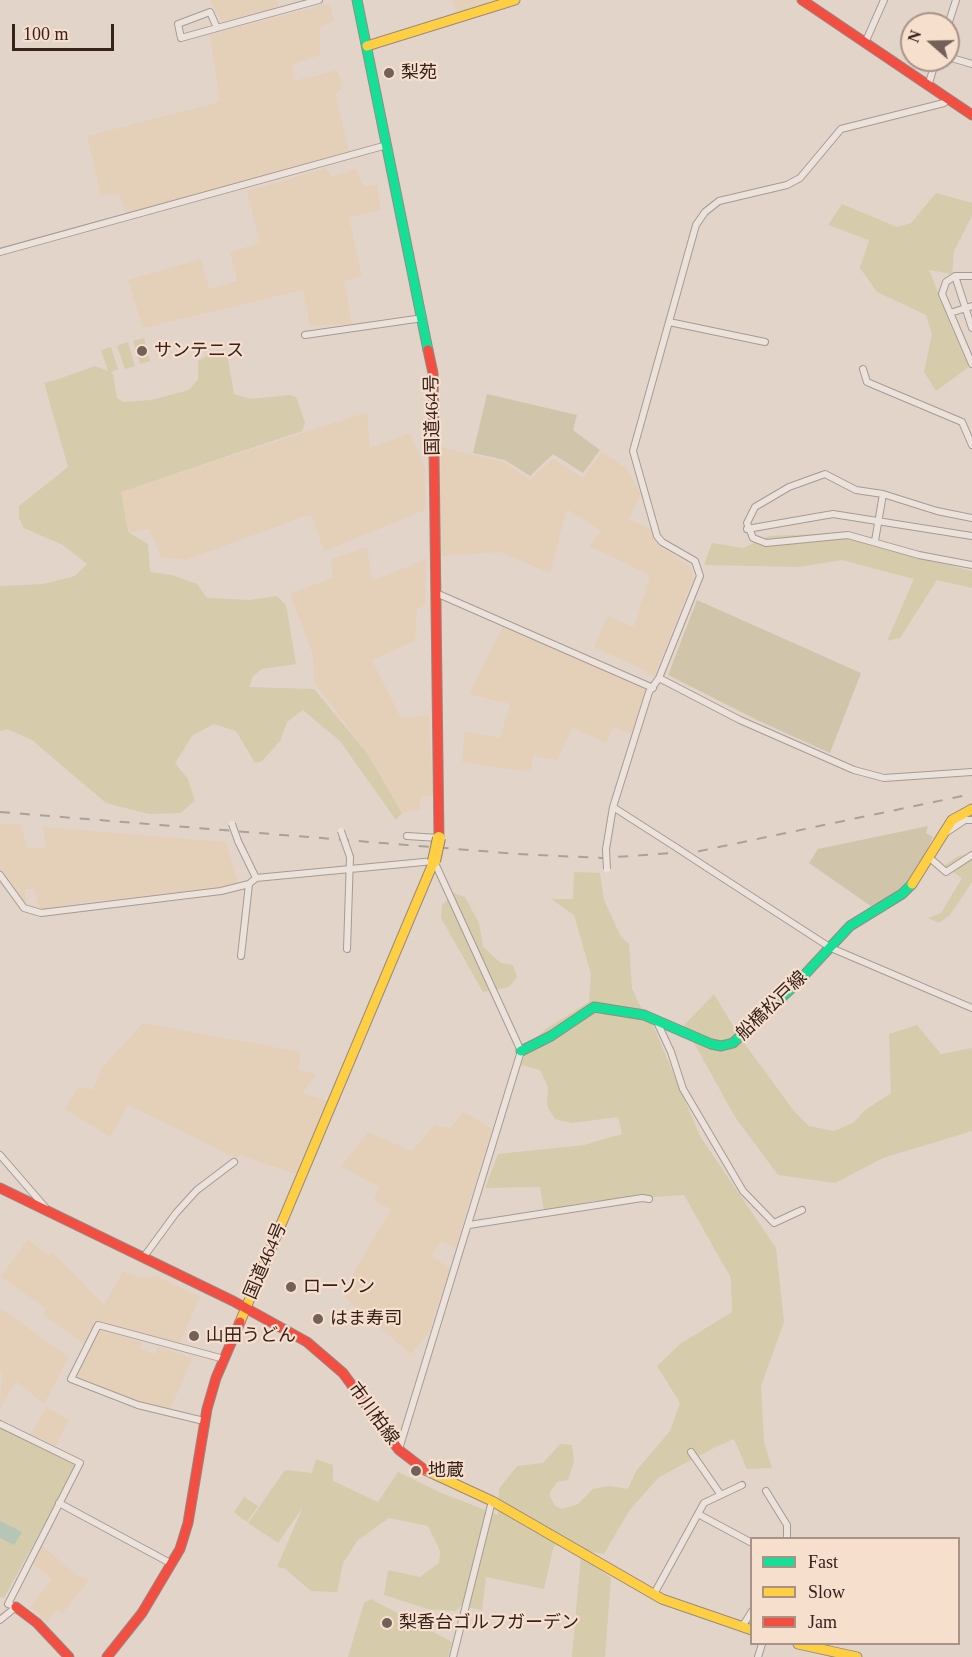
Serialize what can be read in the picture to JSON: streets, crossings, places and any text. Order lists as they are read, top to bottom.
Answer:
{
  "streets": {
    "main road": ["国道464号", "船橋松戸線", "市川柏線"]
  },
  "crossings": [
    ["国道464号", "市川柏線"]
  ],
  "places": [
    "梨苑",
    "サンテニス",
    "ローソン",
    "はま寿司",
    "山田うどん",
    "地蔵",
    "梨香台ゴルフガーデン"
  ],
  "legend": ["Fast", "Slow", "Jam"],
  "scale_bar": "100 m",
  "north": "left"
}
